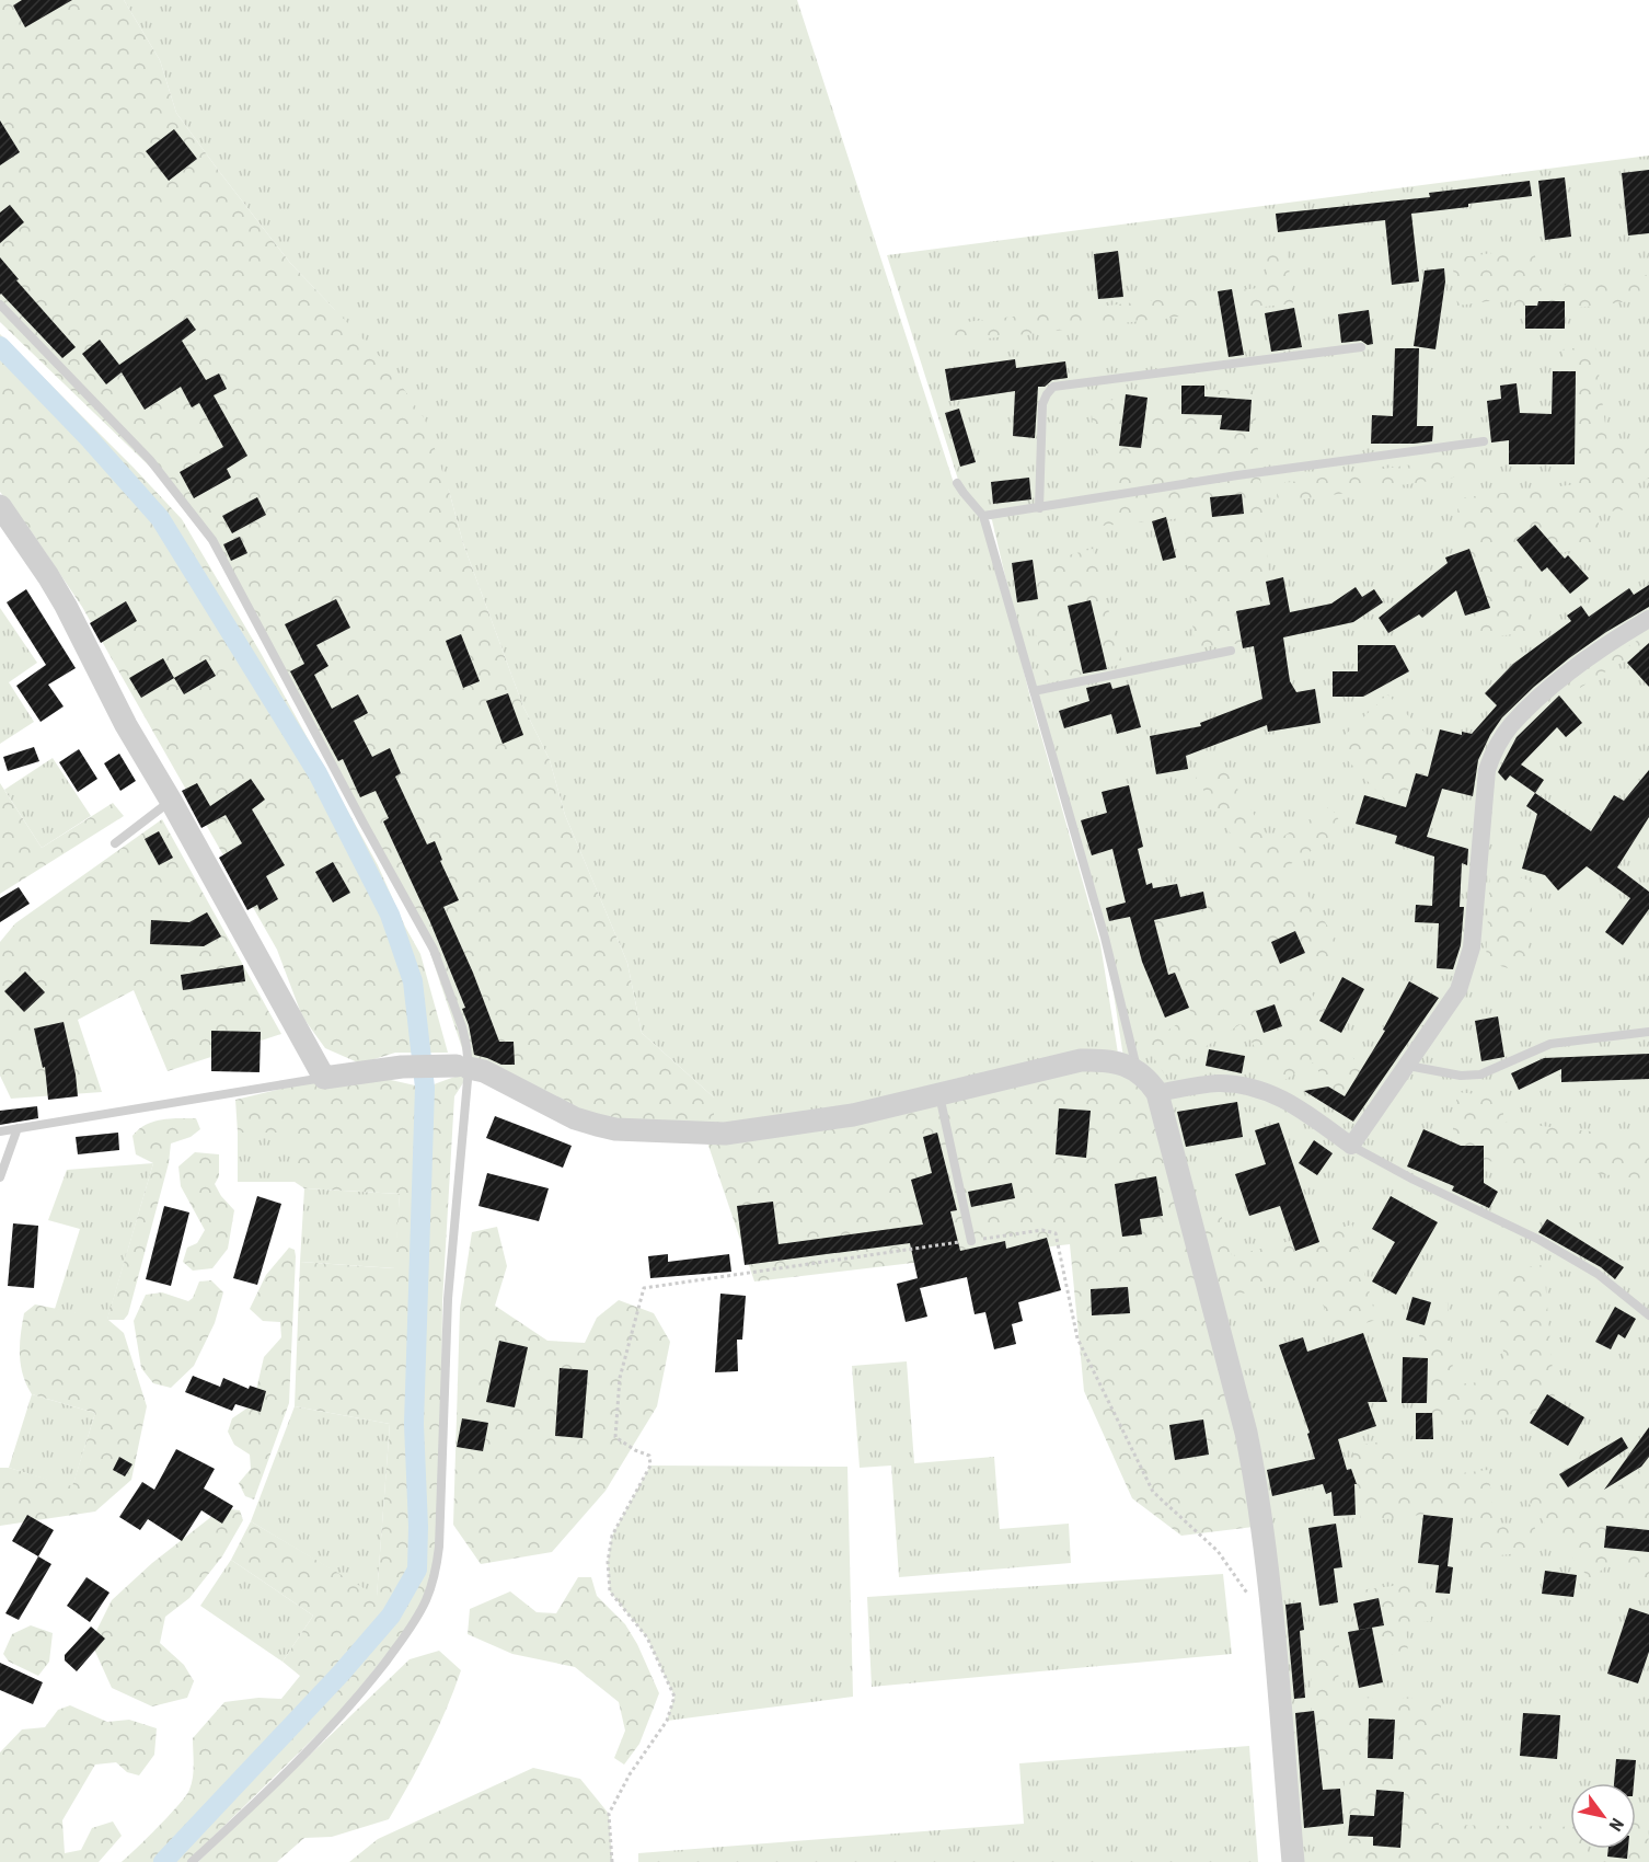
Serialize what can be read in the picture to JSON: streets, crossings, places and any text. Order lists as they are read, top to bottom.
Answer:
{
  "north": "bottom right"
}
